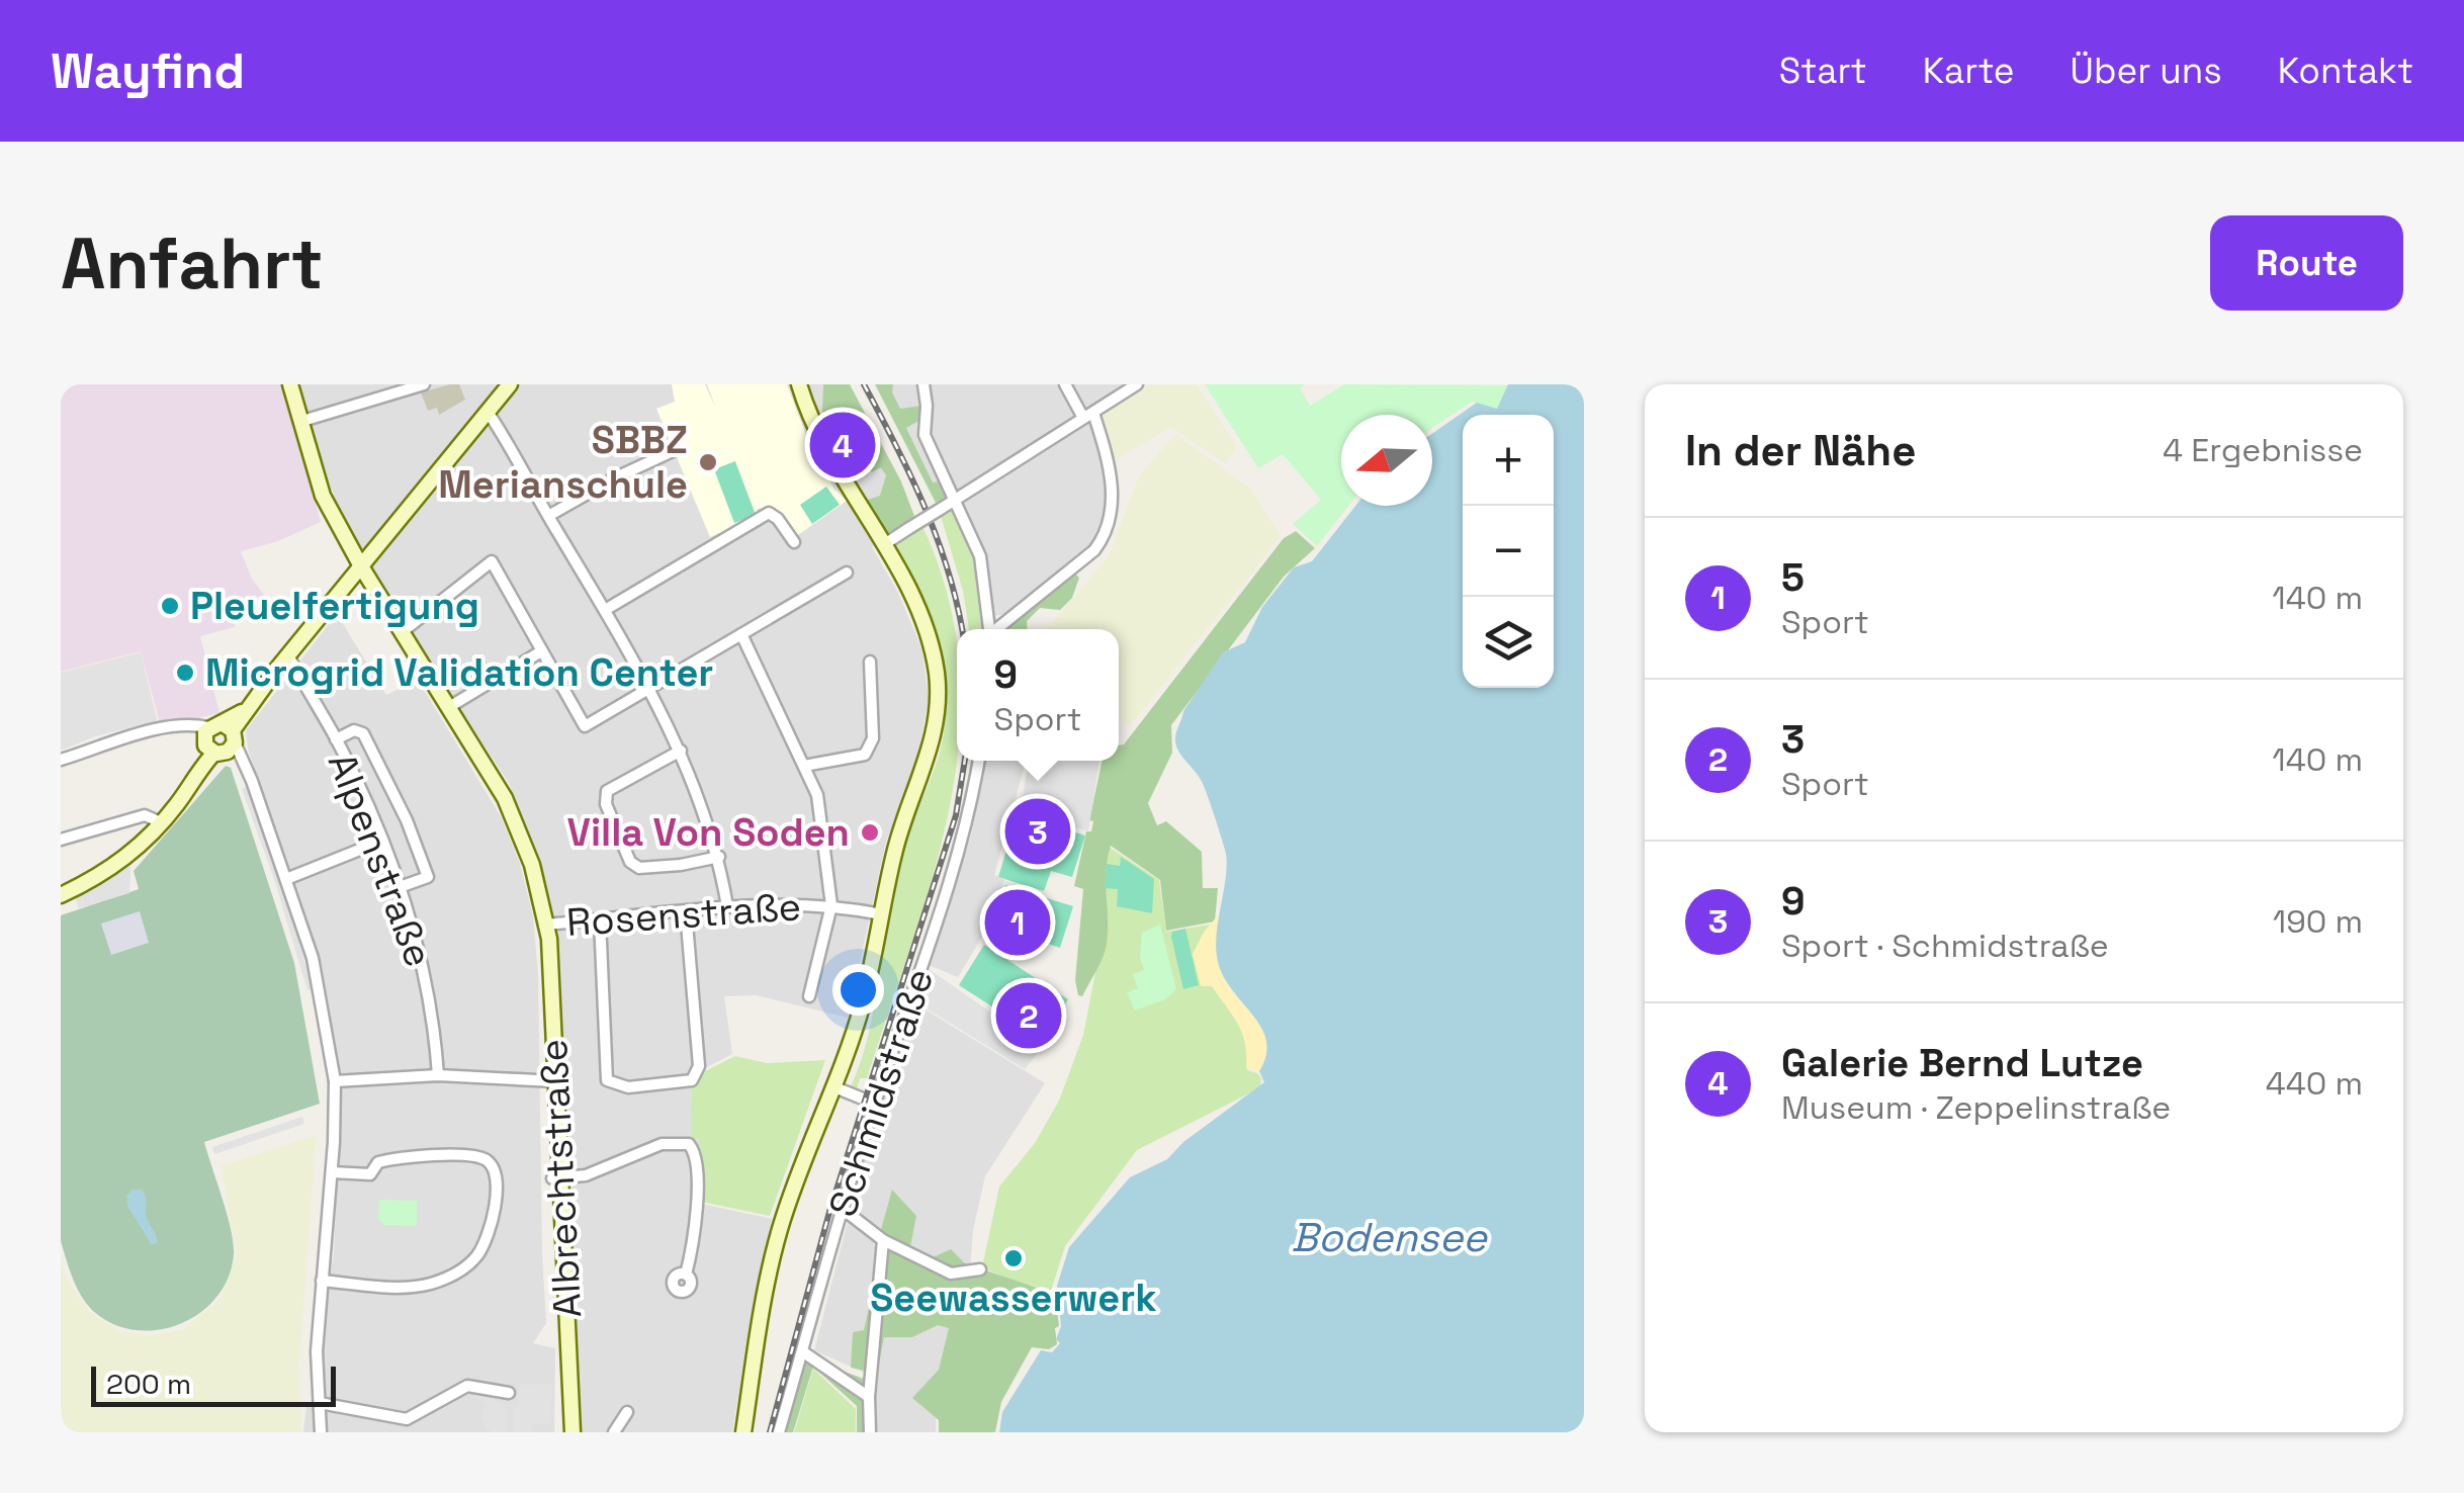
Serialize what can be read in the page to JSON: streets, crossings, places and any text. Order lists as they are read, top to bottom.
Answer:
{
  "streets": {
    "main road": ["Albrechtstraße"],
    "street": ["Alpenstraße", "Rosenstraße", "Schmidstraße"]
  },
  "crossings": [
    ["Rosenstraße", "Albrechtstraße"]
  ],
  "water": ["Bodensee"],
  "places": [
    "SBBZ Merianschule",
    "Pleuelfertigung",
    "Microgrid Validation Center",
    "Villa Von Soden",
    "Seewasserwerk"
  ],
  "scale_bar": "200 m",
  "north": "left",
  "page": {
    "header": "Wayfind",
    "nav": [
      "Start",
      "Karte",
      "Über uns",
      "Kontakt"
    ],
    "buttons": "Route",
    "title": "Anfahrt",
    "heading": ["In der Nähe", "4 Ergebnisse"],
    "pins": [
      "4",
      "3",
      "1",
      "2"
    ],
    "map_buttons": ["+", "−"],
    "list": [
      {
        "mark": "1",
        "name": "5",
        "note": "Sport",
        "value": "140 m"
      },
      {
        "mark": "2",
        "name": "3",
        "note": "Sport",
        "value": "140 m"
      },
      {
        "mark": "3",
        "name": "9",
        "note": "Sport · Schmidstraße",
        "value": "190 m"
      },
      {
        "mark": "4",
        "name": "Galerie Bernd Lutze",
        "note": "Museum · Zeppelinstraße",
        "value": "440 m"
      }
    ],
    "popup": ["9", "Sport"],
    "scale": "200 m"
  }
}
